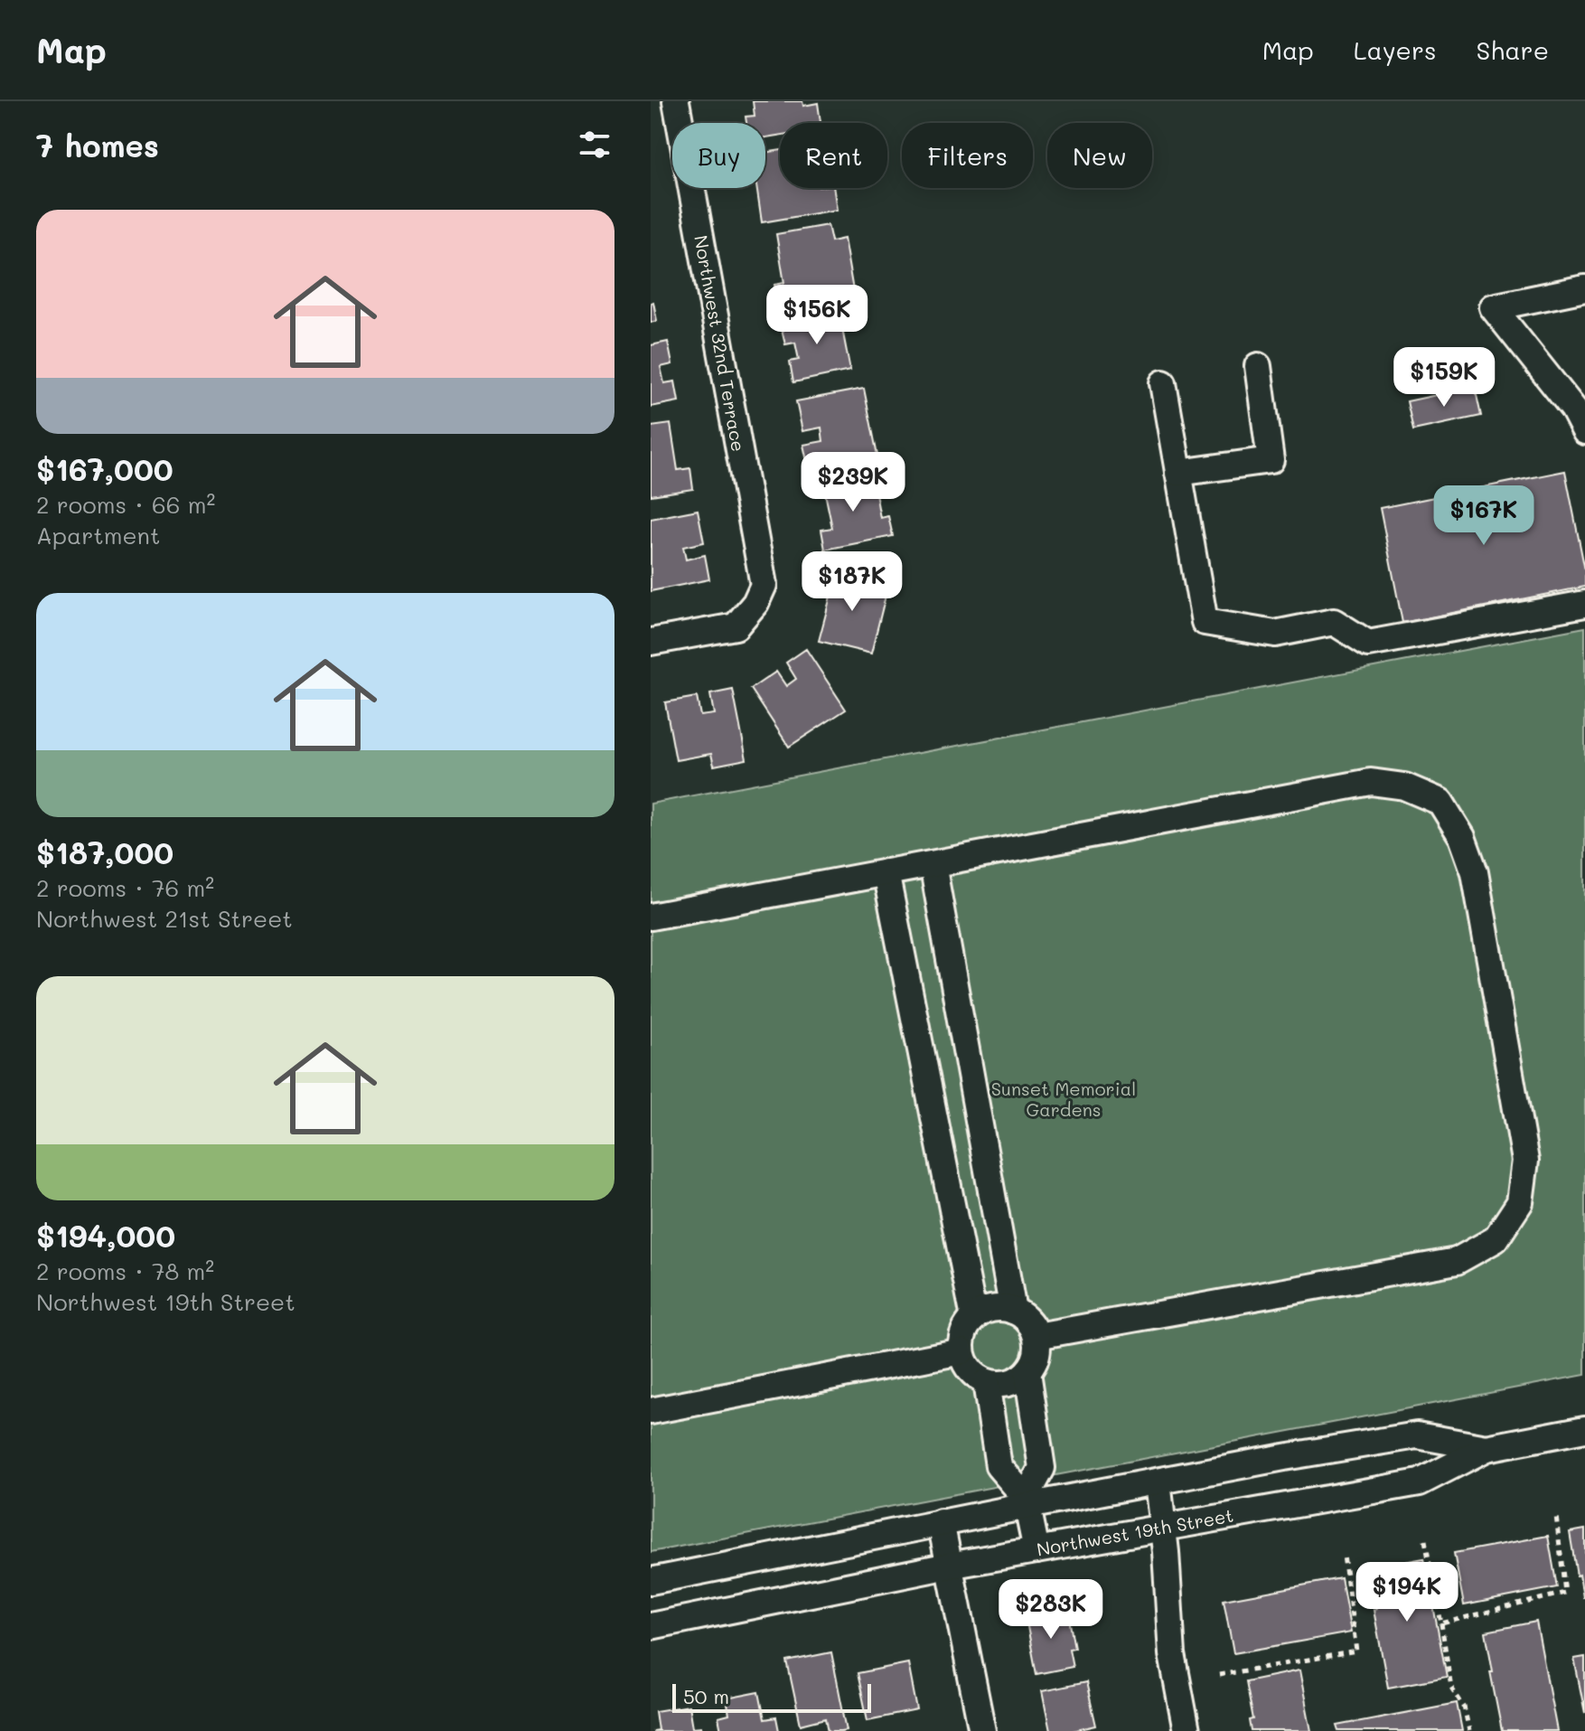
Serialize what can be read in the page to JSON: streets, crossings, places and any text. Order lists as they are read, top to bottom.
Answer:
{
  "streets": {
    "street": ["Northwest 32nd Terrace", "Northwest 19th Street"]
  },
  "parks": ["Sunset Memorial Gardens"],
  "scale_bar": "50 m",
  "page": {
    "header": "Map",
    "nav": ["Map", "Layers", "Share"],
    "heading": "7 homes",
    "chip": [
      "Buy",
      "Rent",
      "Filters",
      "New"
    ],
    "list": [
      {
        "name": "$167,000",
        "note": "2 rooms · 66 m² · Apartment"
      },
      {
        "name": "$187,000",
        "note": "2 rooms · 76 m² · Northwest 21st Street"
      },
      {
        "name": "$194,000",
        "note": "2 rooms · 78 m² · Northwest 19th Street"
      }
    ],
    "price": [
      "$156K",
      "$159K",
      "$239K",
      "$167K",
      "$187K",
      "$194K",
      "$283K"
    ],
    "scale": "50 m"
  }
}
